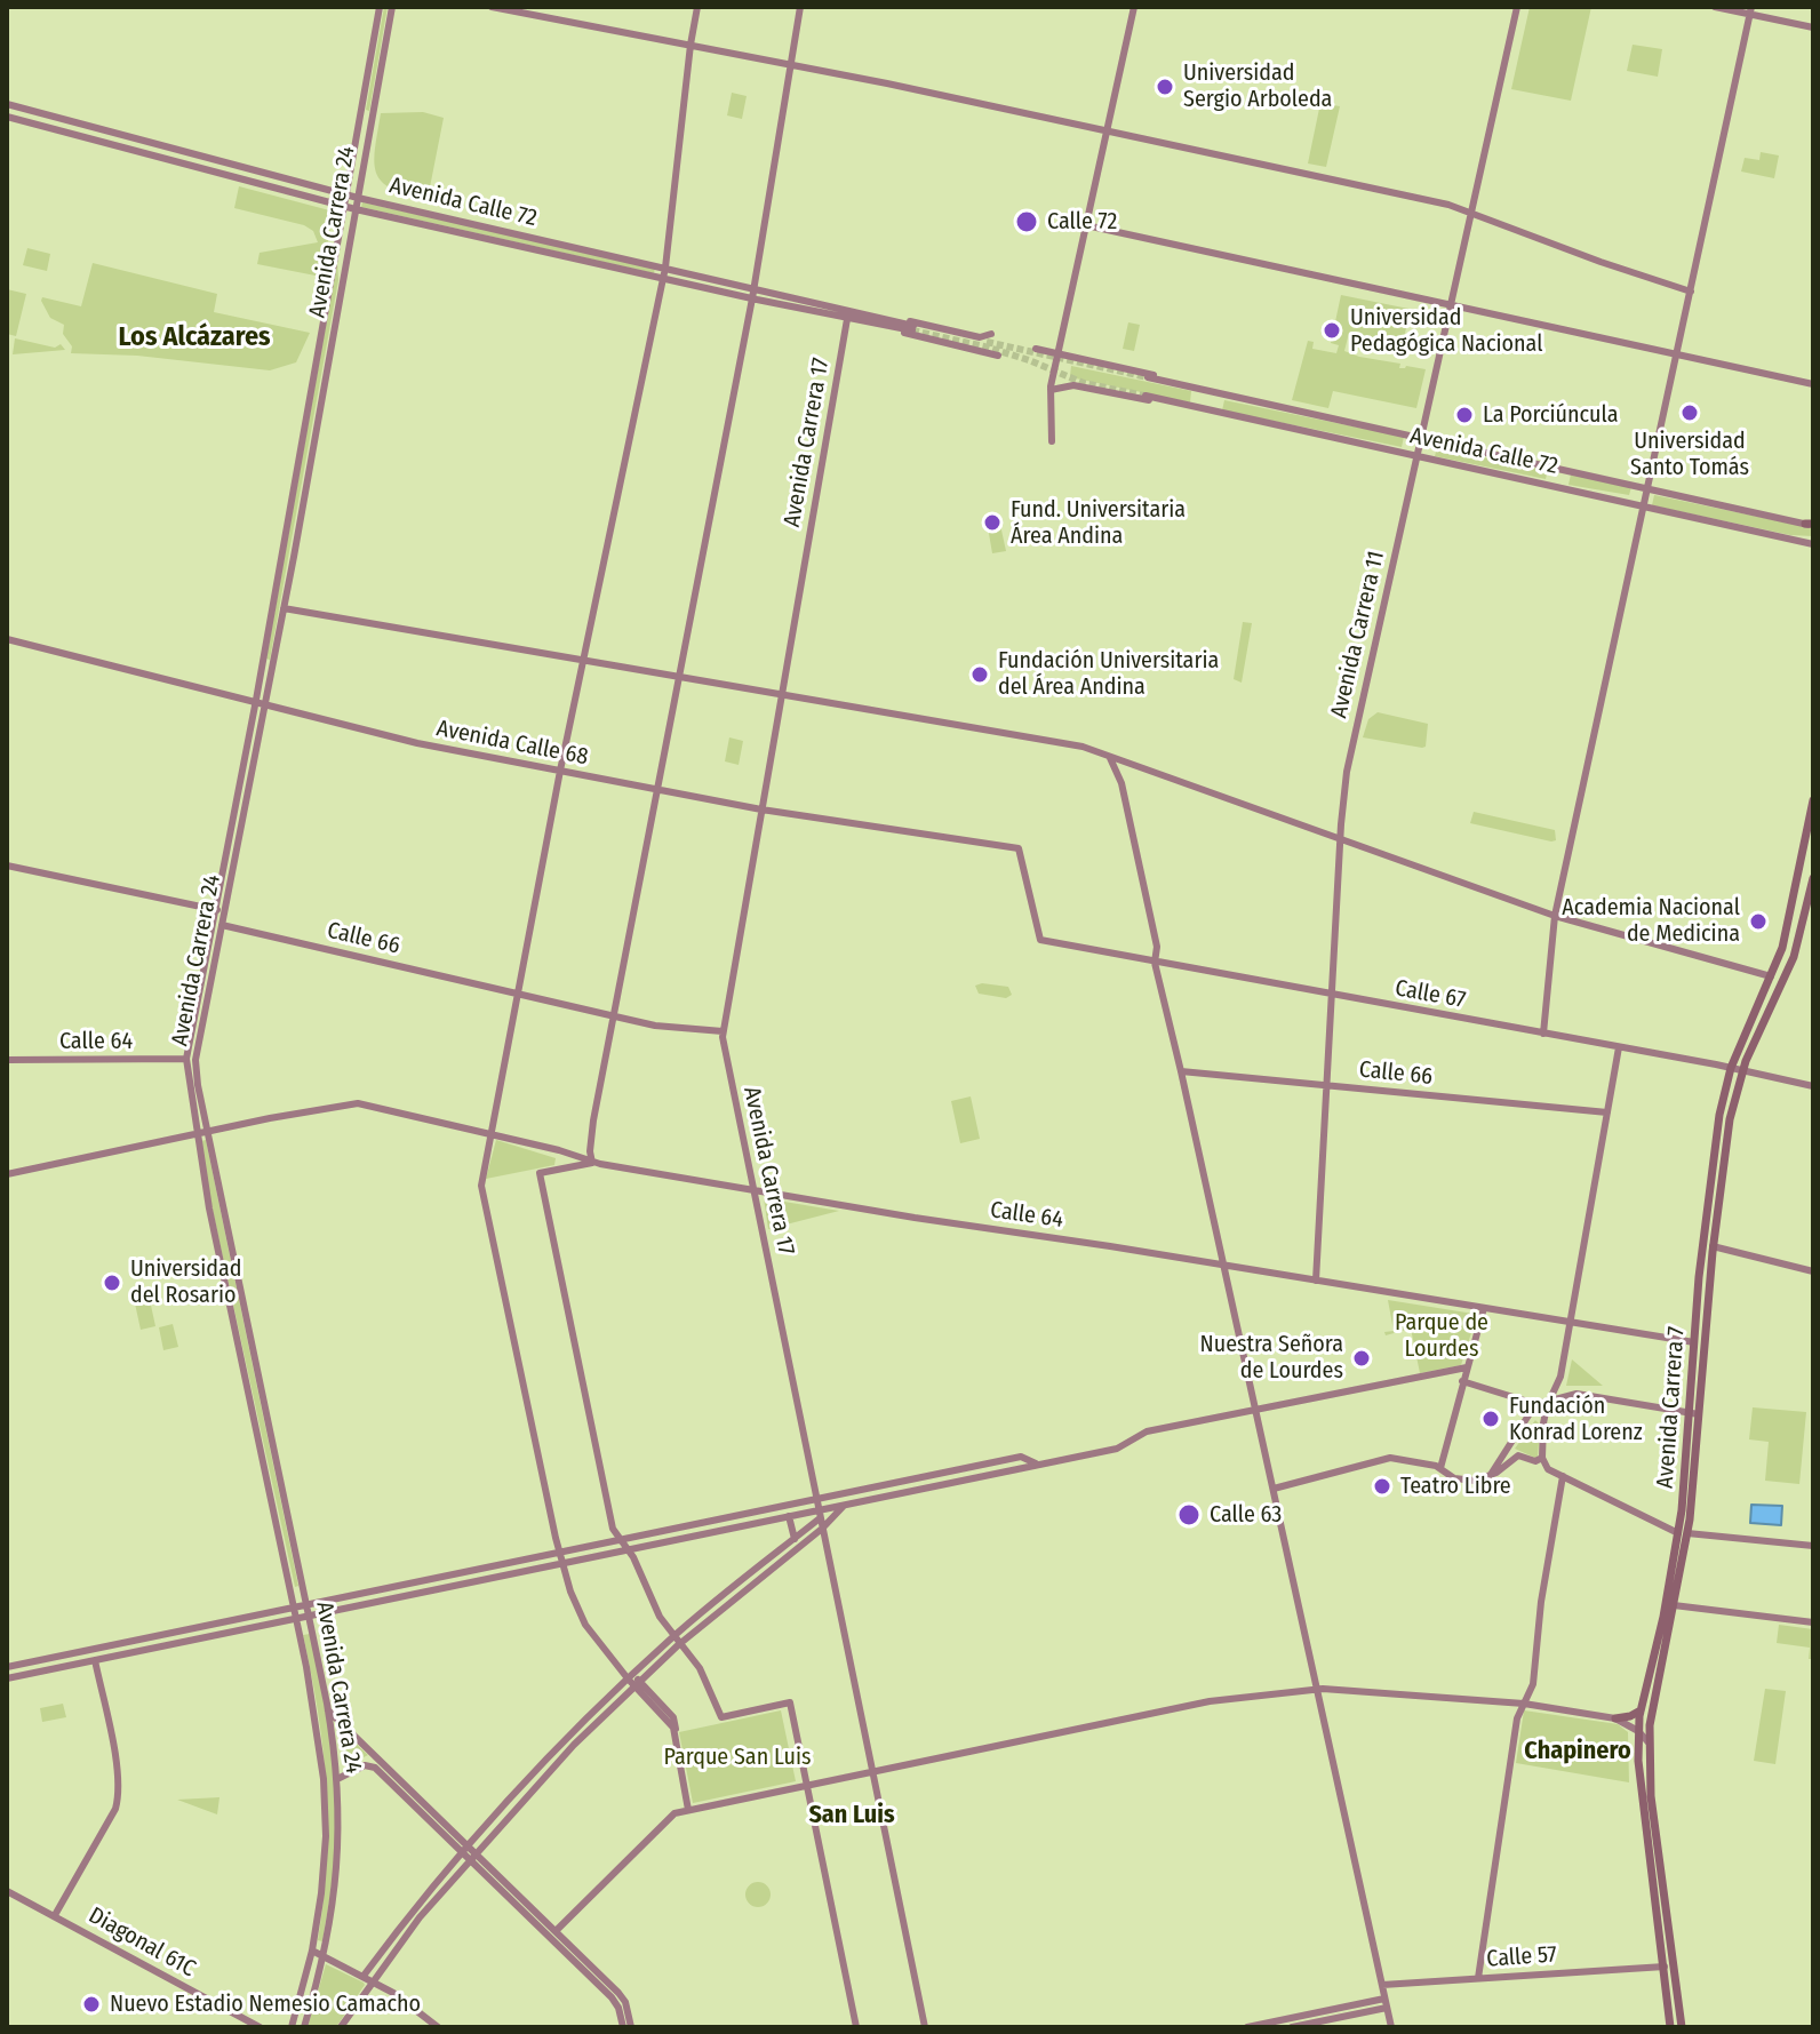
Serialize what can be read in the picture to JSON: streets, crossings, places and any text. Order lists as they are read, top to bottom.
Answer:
{
  "streets": {
    "main road": [
      "Avenida Calle 72",
      "Avenida Carrera 24",
      "Avenida Carrera 17",
      "Avenida Carrera 11",
      "Avenida Calle 68",
      "Calle 66",
      "Calle 67",
      "Calle 64",
      "Avenida Carrera 7",
      "Diagonal 61C",
      "Calle 57"
    ]
  },
  "crossings": [
    ["Avenida Calle 72", "Avenida Carrera 24"],
    ["Avenida Calle 72", "Avenida Carrera 17"],
    ["Avenida Calle 72", "Avenida Carrera 11"],
    ["Avenida Carrera 24", "Avenida Calle 68"],
    ["Avenida Carrera 24", "Calle 66"],
    ["Avenida Carrera 24", "Calle 64"],
    ["Avenida Carrera 17", "Avenida Calle 68"],
    ["Avenida Carrera 17", "Calle 66"],
    ["Avenida Carrera 17", "Calle 64"],
    ["Avenida Carrera 11", "Calle 66"],
    ["Avenida Carrera 11", "Calle 67"],
    ["Avenida Carrera 11", "Calle 64"],
    ["Avenida Calle 68", "Calle 67"],
    ["Calle 67", "Avenida Carrera 7"],
    ["Calle 64", "Avenida Carrera 7"],
    ["Avenida Carrera 7", "Calle 57"]
  ],
  "districts": ["Los Alcázares", "Chapinero", "San Luis"],
  "parks": ["Parque de Lourdes", "Parque San Luis"],
  "places": [
    "Universidad Sergio Arboleda",
    "Calle 72",
    "Universidad Pedagógica Nacional",
    "Universidad Santo Tomás",
    "La Porciúncula",
    "Fund. Universitaria Área Andina",
    "Fundación Universitaria del Área Andina",
    "Academia Nacional de Medicina",
    "Universidad del Rosario",
    "Nuestra Señora de Lourdes",
    "Fundación Konrad Lorenz",
    "Teatro Libre",
    "Calle 63",
    "Nuevo Estadio Nemesio Camacho"
  ]
}
